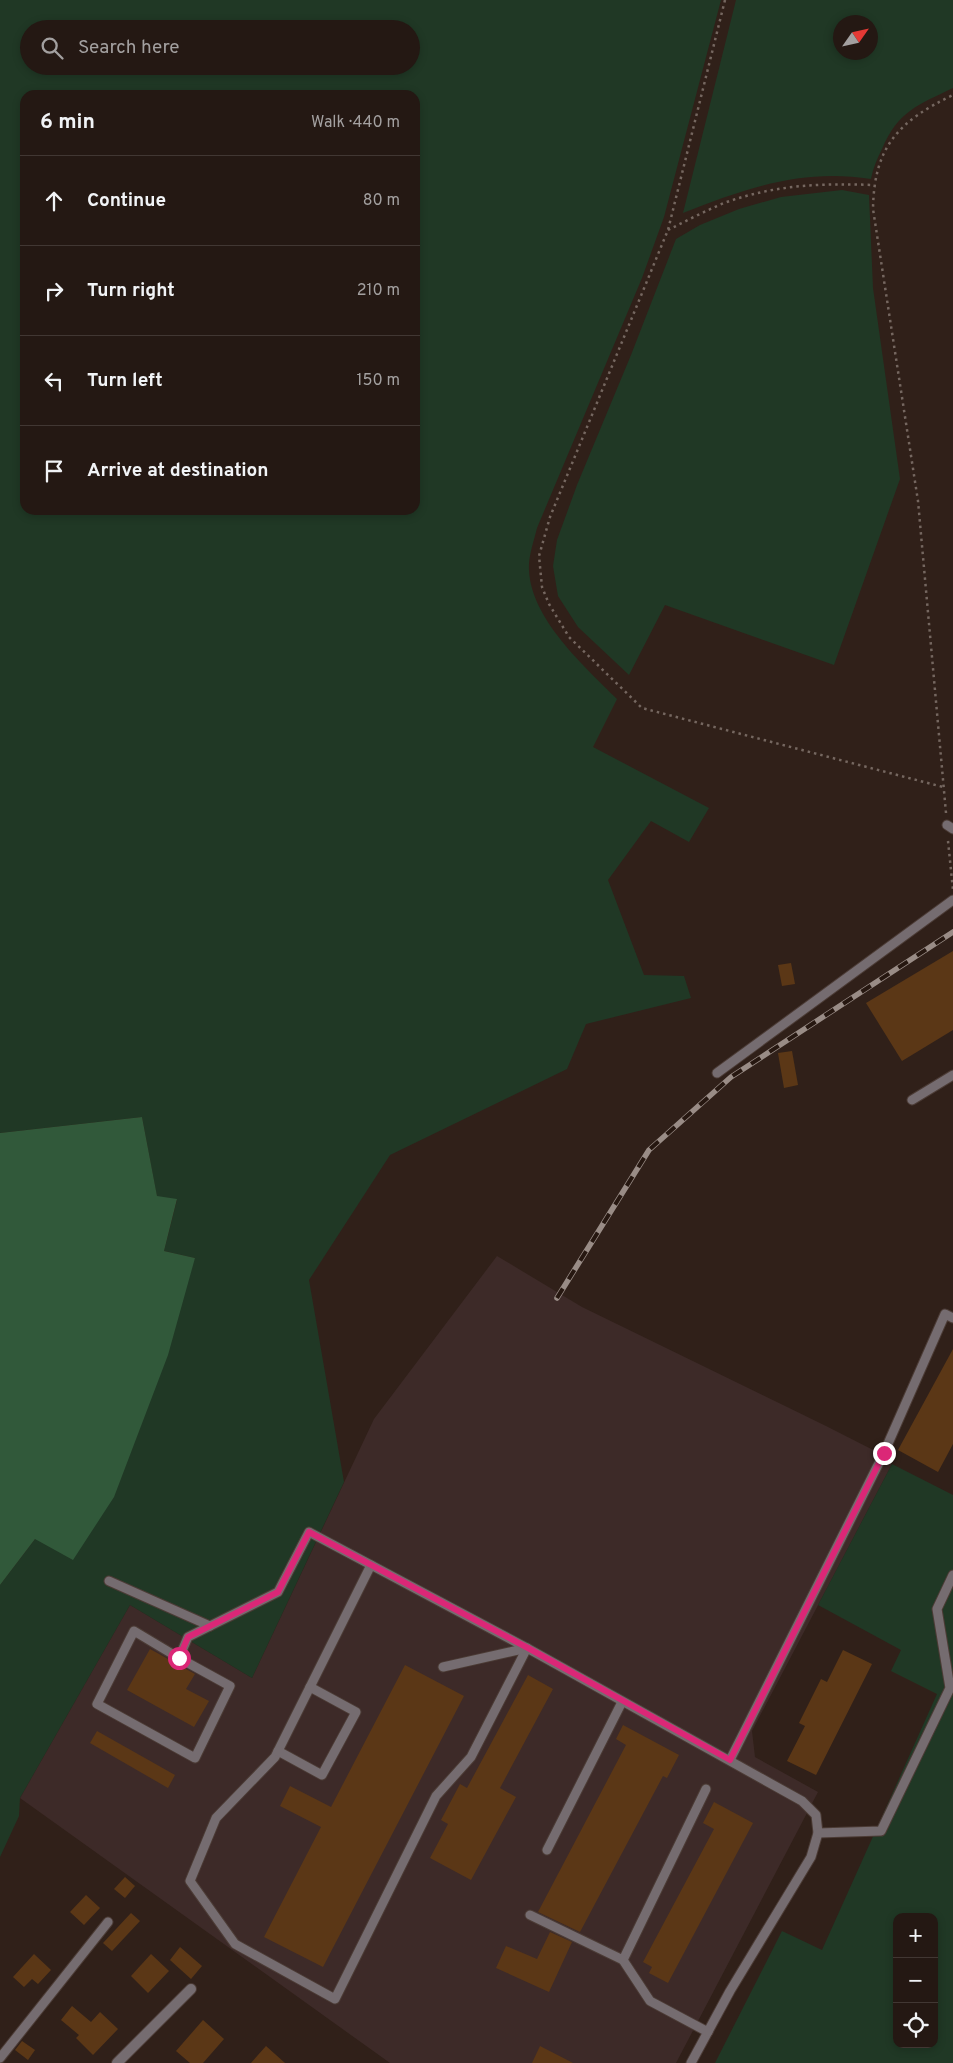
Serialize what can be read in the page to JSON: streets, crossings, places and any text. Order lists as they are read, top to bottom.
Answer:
{
  "north": "top right",
  "page": {
    "search": "Search here",
    "heading": ["6 min", "Walk · 440 m"],
    "list": [
      ["Continue", "80 m"],
      ["Turn right", "210 m"],
      ["Turn left", "150 m"],
      "Arrive at destination"
    ],
    "map_buttons": ["+", "−"]
  }
}
